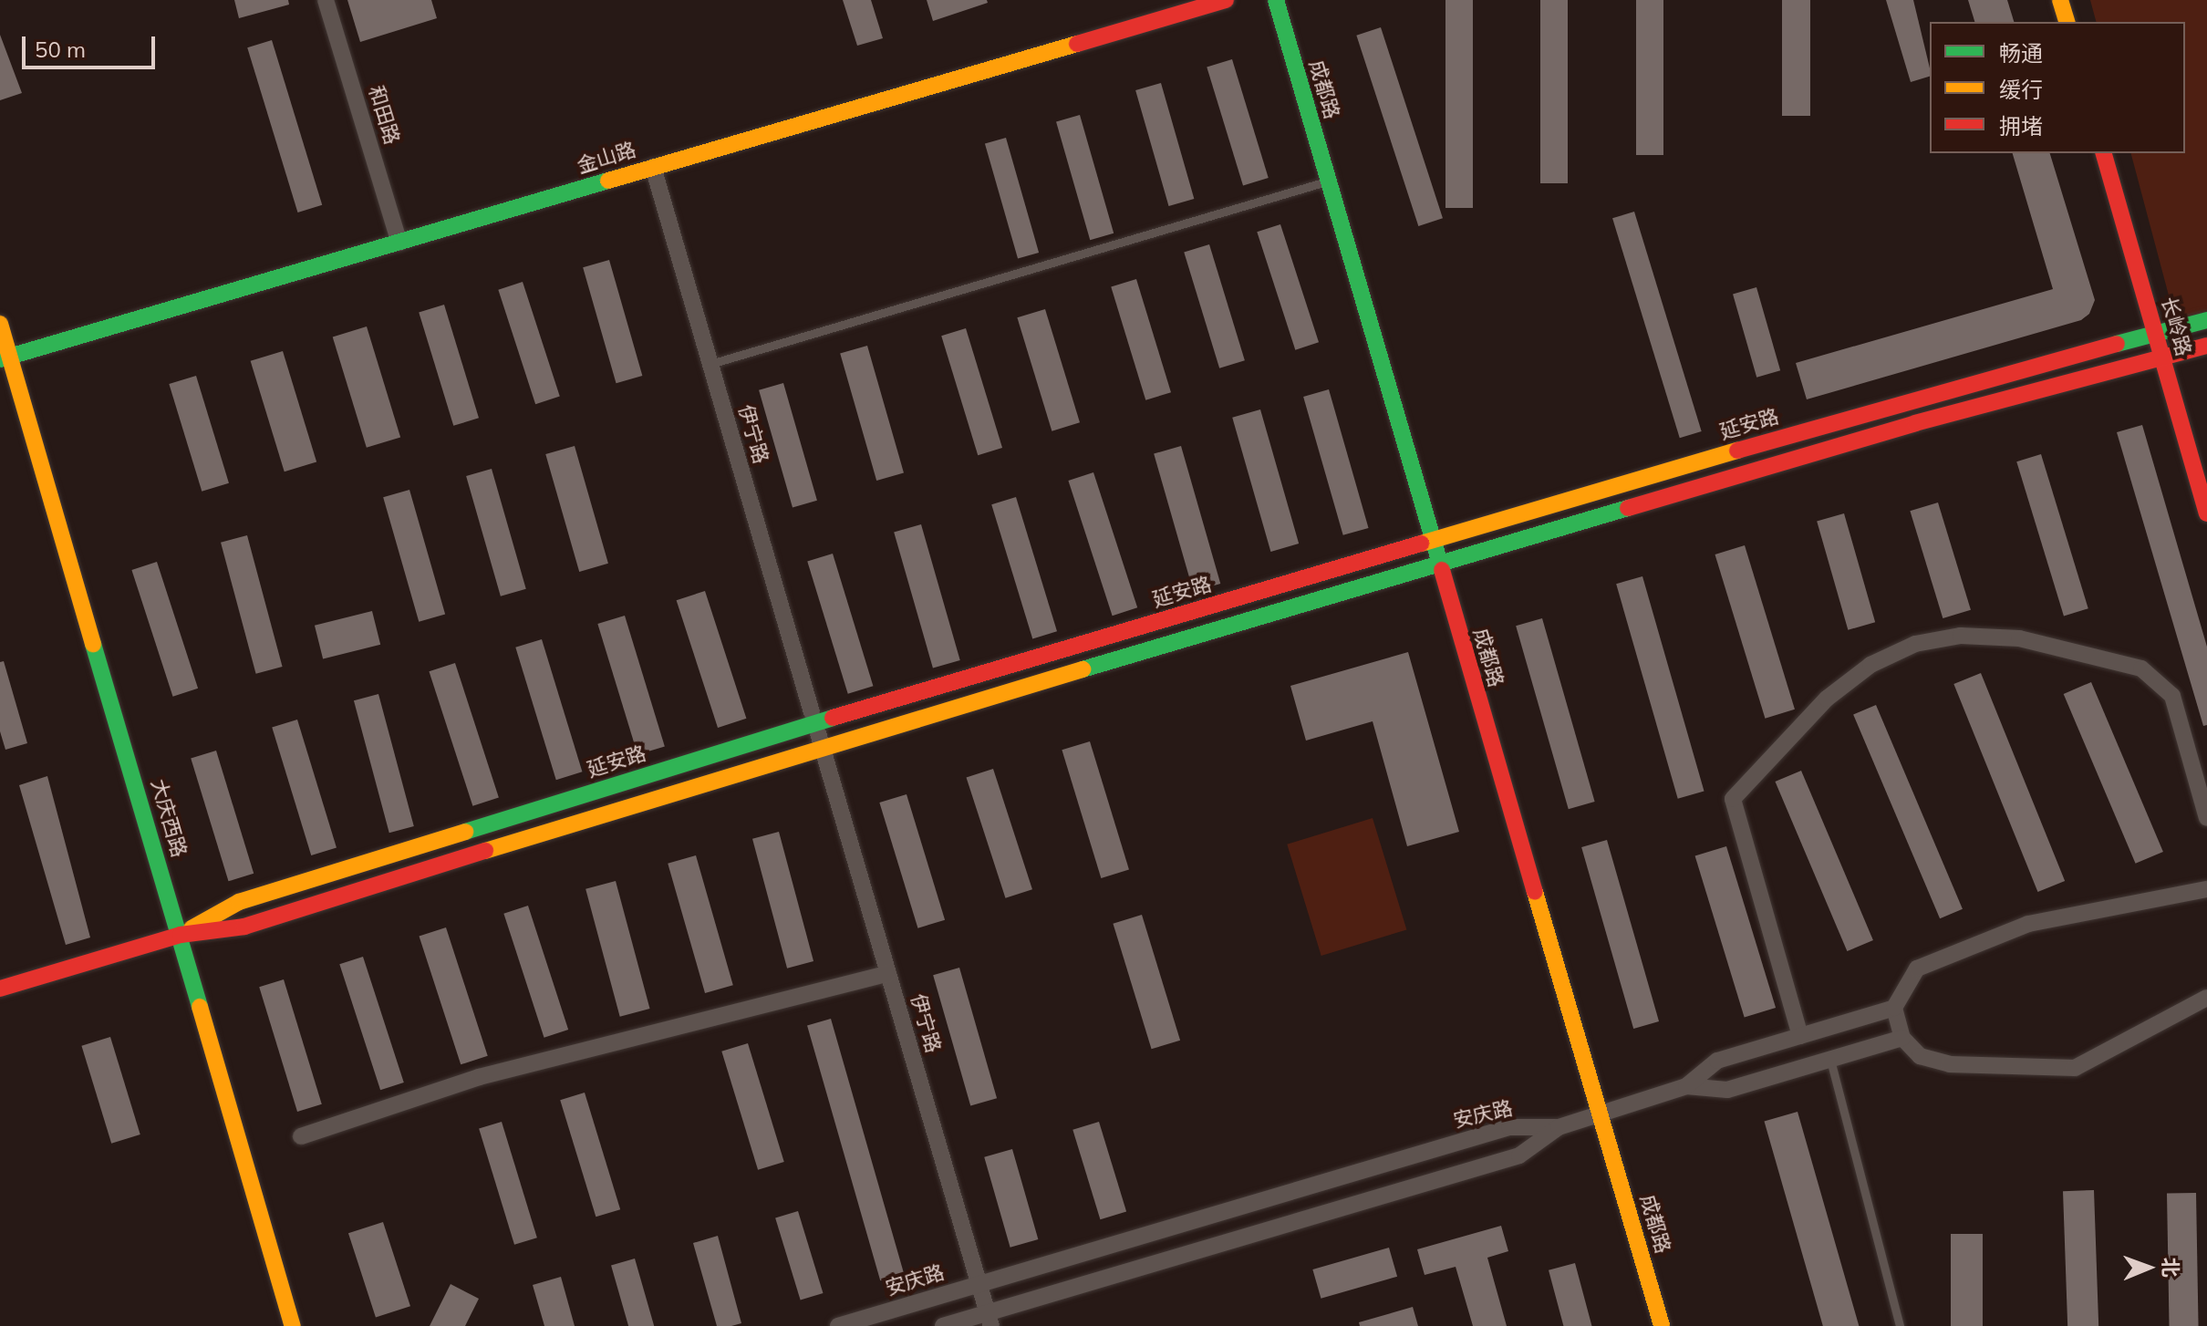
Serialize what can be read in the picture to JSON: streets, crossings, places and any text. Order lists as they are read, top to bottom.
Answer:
{
  "streets": {
    "street": [
      "成都路",
      "和田路",
      "金山路",
      "长岭路",
      "延安路",
      "伊宁路",
      "大庆西路",
      "安庆路"
    ]
  },
  "crossings": [
    ["成都路", "延安路"],
    ["和田路", "金山路"],
    ["金山路", "伊宁路"],
    ["金山路", "大庆西路"],
    ["长岭路", "延安路"],
    ["延安路", "伊宁路"],
    ["延安路", "大庆西路"],
    ["伊宁路", "安庆路"]
  ],
  "legend": ["畅通", "缓行", "拥堵"],
  "scale_bar": "50 m",
  "north": "right"
}
